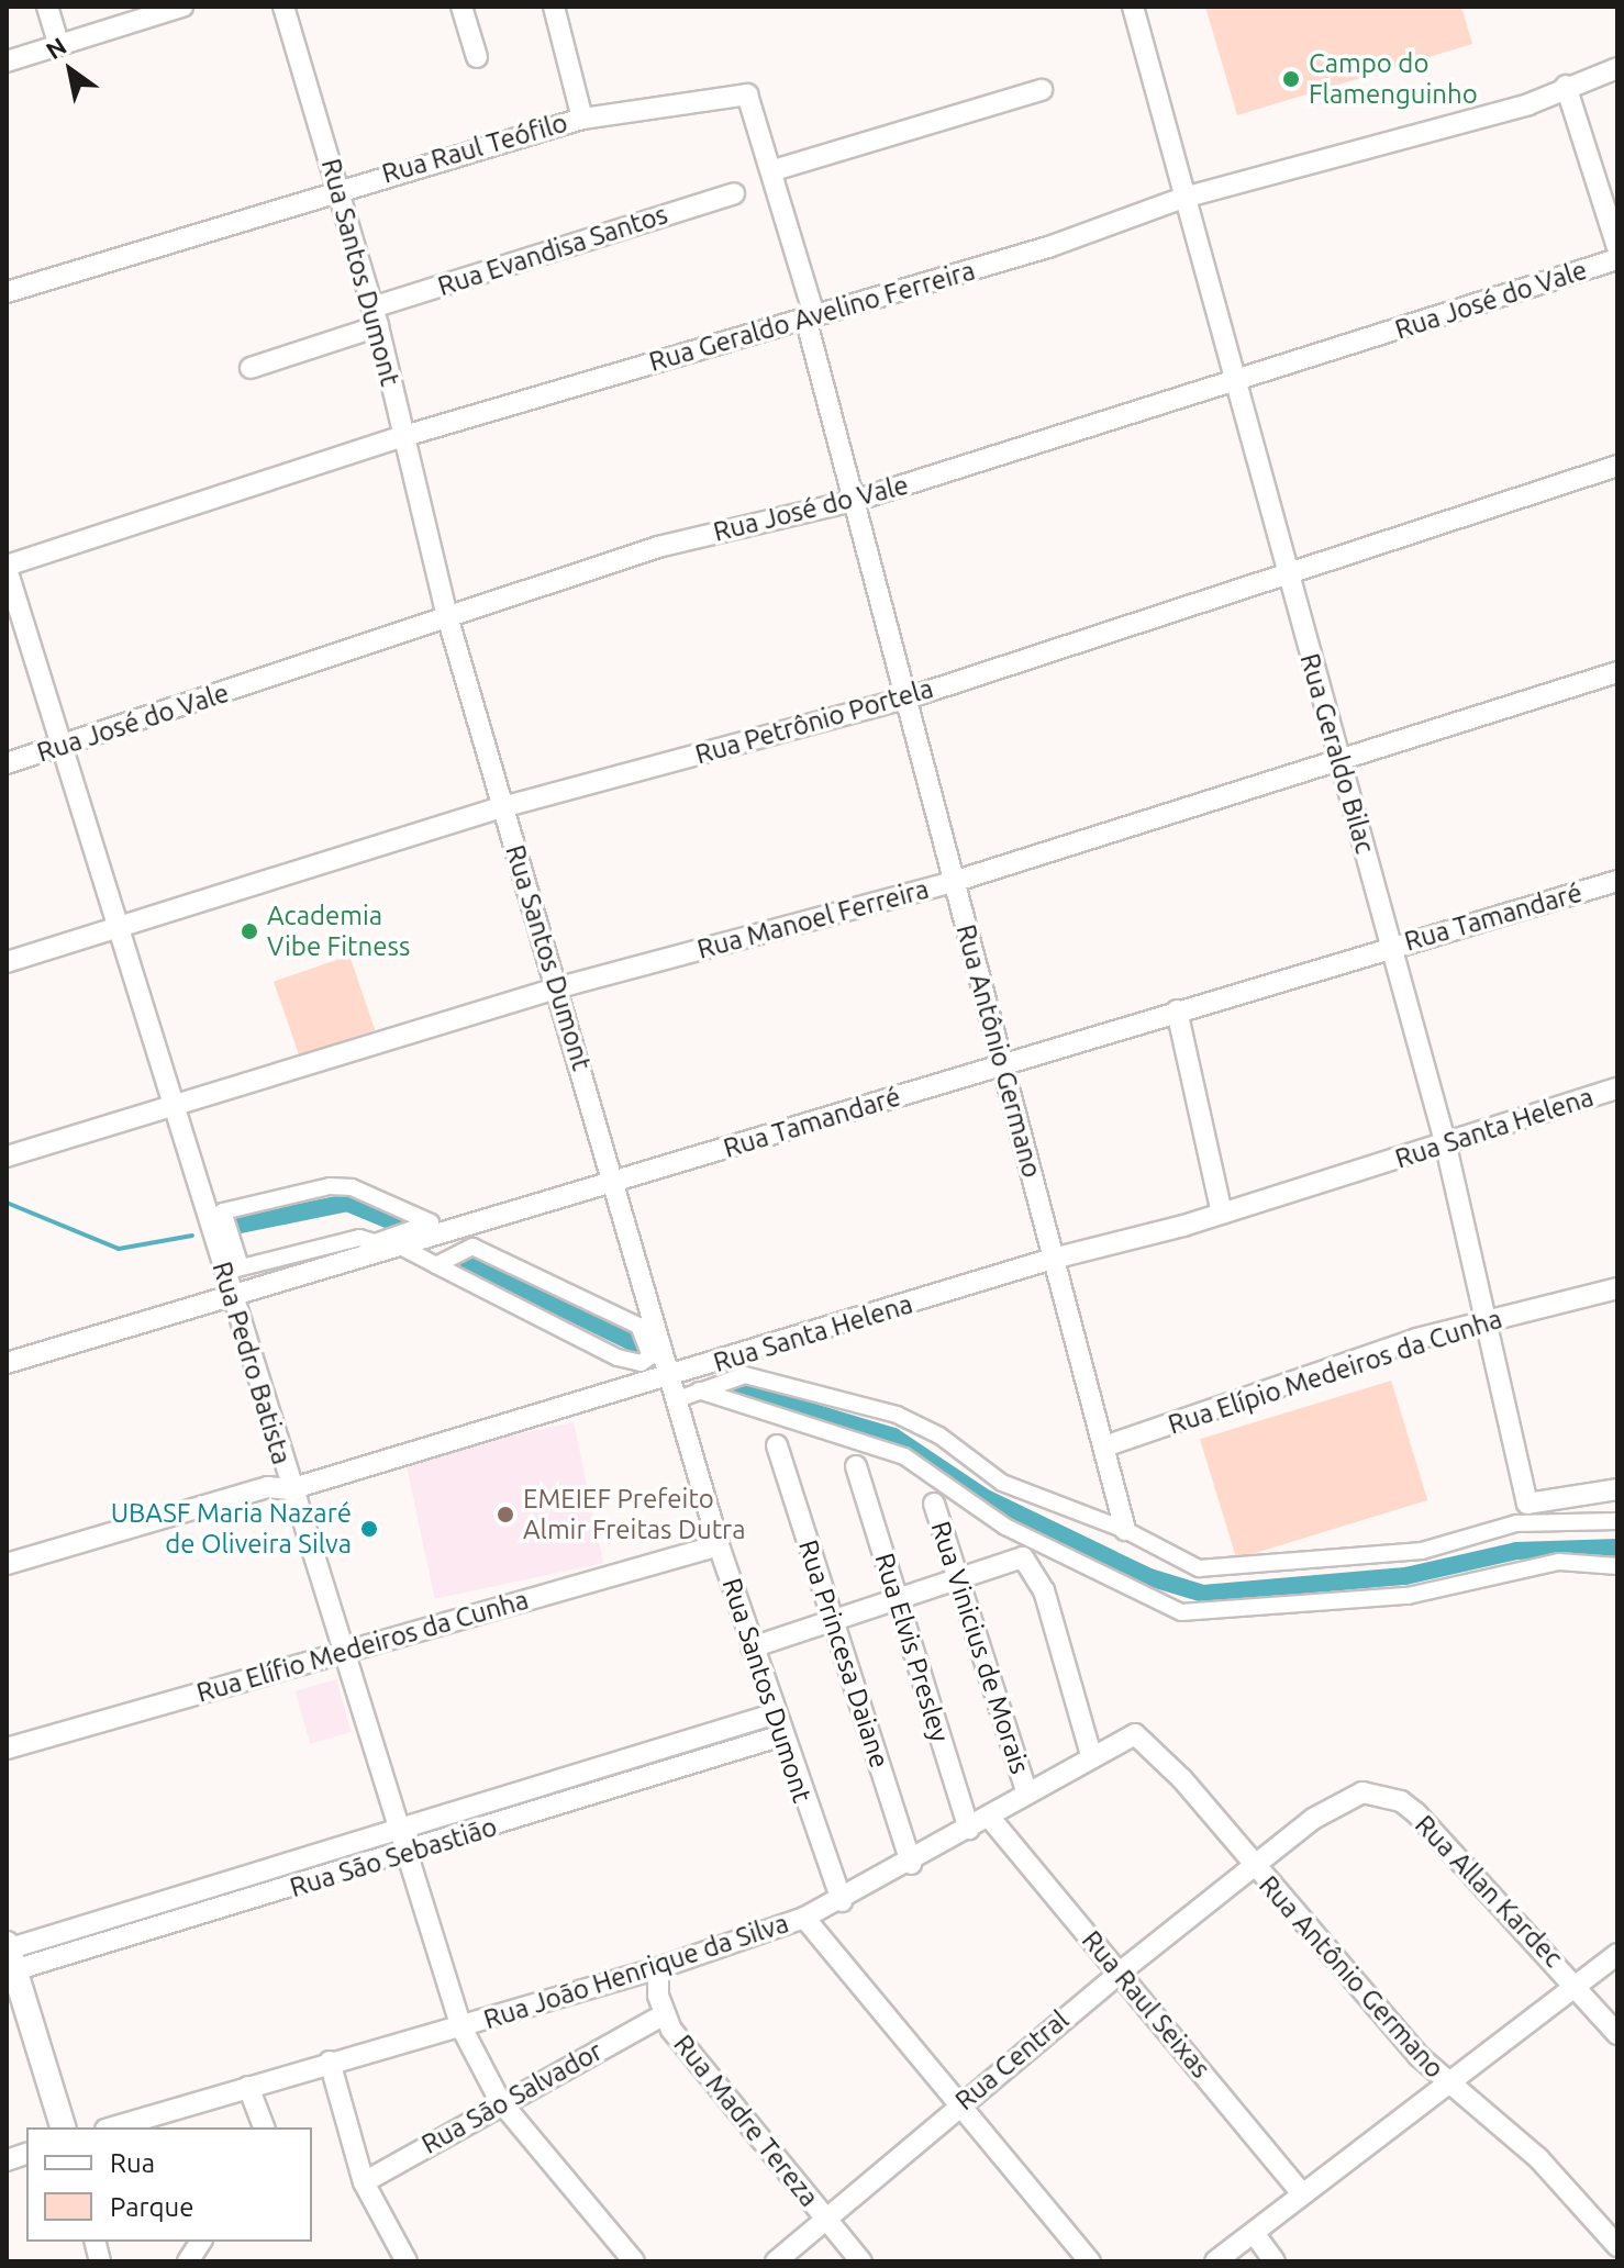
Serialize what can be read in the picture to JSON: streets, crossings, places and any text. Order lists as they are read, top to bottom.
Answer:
{
  "streets": {
    "street": [
      "Rua Raul Teófilo",
      "Rua Evandisa Santos",
      "Rua Santos Dumont",
      "Rua José do Vale",
      "Rua Geraldo Avelino Ferreira",
      "Rua Petrônio Portela",
      "Rua Geraldo Bilac",
      "Rua Tamandaré",
      "Rua Manoel Ferreira",
      "Rua Antônio Germano",
      "Rua Santa Helena",
      "Rua Pedro Batista",
      "Rua Elípio Medeiros da Cunha",
      "Rua Elífio Medeiros da Cunha",
      "Rua Elvis Presley",
      "Rua Vinicius de Morais",
      "Rua Princesa Daiane",
      "Rua São Sebastião",
      "Rua Allan Kardec",
      "Rua João Henrique da Silva",
      "Rua Raul Seixas",
      "Rua Central",
      "Rua São Salvador",
      "Rua Madre Tereza"
    ]
  },
  "crossings": [
    ["Rua Raul Teófilo", "Rua Santos Dumont"],
    ["Rua Raul Teófilo", "Rua Antônio Germano"],
    ["Rua Evandisa Santos", "Rua Santos Dumont"],
    ["Rua Santos Dumont", "Rua José do Vale"],
    ["Rua Santos Dumont", "Rua Geraldo Avelino Ferreira"],
    ["Rua Santos Dumont", "Rua Petrônio Portela"],
    ["Rua Santos Dumont", "Rua Tamandaré"],
    ["Rua Santos Dumont", "Rua Manoel Ferreira"],
    ["Rua Santos Dumont", "Rua Santa Helena"],
    ["Rua Santos Dumont", "Rua Elífio Medeiros da Cunha"],
    ["Rua Santos Dumont", "Rua São Sebastião"],
    ["Rua Santos Dumont", "Rua João Henrique da Silva"],
    ["Rua José do Vale", "Rua Geraldo Bilac"],
    ["Rua José do Vale", "Rua Antônio Germano"],
    ["Rua José do Vale", "Rua Pedro Batista"],
    ["Rua Geraldo Avelino Ferreira", "Rua Geraldo Bilac"],
    ["Rua Geraldo Avelino Ferreira", "Rua Antônio Germano"],
    ["Rua Geraldo Avelino Ferreira", "Rua Pedro Batista"],
    ["Rua Petrônio Portela", "Rua Geraldo Bilac"],
    ["Rua Petrônio Portela", "Rua Antônio Germano"],
    ["Rua Petrônio Portela", "Rua Pedro Batista"],
    ["Rua Geraldo Bilac", "Rua Tamandaré"],
    ["Rua Geraldo Bilac", "Rua Manoel Ferreira"],
    ["Rua Geraldo Bilac", "Rua Santa Helena"],
    ["Rua Geraldo Bilac", "Rua Elípio Medeiros da Cunha"],
    ["Rua Tamandaré", "Rua Antônio Germano"],
    ["Rua Tamandaré", "Rua Pedro Batista"],
    ["Rua Manoel Ferreira", "Rua Antônio Germano"],
    ["Rua Manoel Ferreira", "Rua Pedro Batista"],
    ["Rua Antônio Germano", "Rua Santa Helena"],
    ["Rua Antônio Germano", "Rua Elípio Medeiros da Cunha"],
    ["Rua Antônio Germano", "Rua Allan Kardec"],
    ["Rua Antônio Germano", "Rua João Henrique da Silva"],
    ["Rua Antônio Germano", "Rua Central"],
    ["Rua Santa Helena", "Rua Pedro Batista"],
    ["Rua Pedro Batista", "Rua Elífio Medeiros da Cunha"],
    ["Rua Pedro Batista", "Rua São Sebastião"],
    ["Rua Pedro Batista", "Rua João Henrique da Silva"],
    ["Rua Pedro Batista", "Rua São Salvador"],
    ["Rua Elvis Presley", "Rua João Henrique da Silva"],
    ["Rua Vinicius de Morais", "Rua João Henrique da Silva"],
    ["Rua Princesa Daiane", "Rua João Henrique da Silva"],
    ["Rua Allan Kardec", "Rua Central"],
    ["Rua João Henrique da Silva", "Rua Raul Seixas"],
    ["Rua João Henrique da Silva", "Rua Madre Tereza"],
    ["Rua Raul Seixas", "Rua Central"],
    ["Rua Central", "Rua Madre Tereza"],
    ["Rua São Salvador", "Rua Madre Tereza"]
  ],
  "places": [
    "Campo do Flamenguinho",
    "Academia Vibe Fitness",
    "EMEIEF Prefeito Almir Freitas Dutra",
    "UBASF Maria Nazaré de Oliveira Silva"
  ],
  "legend": ["Rua", "Parque"],
  "north": "top left"
}
